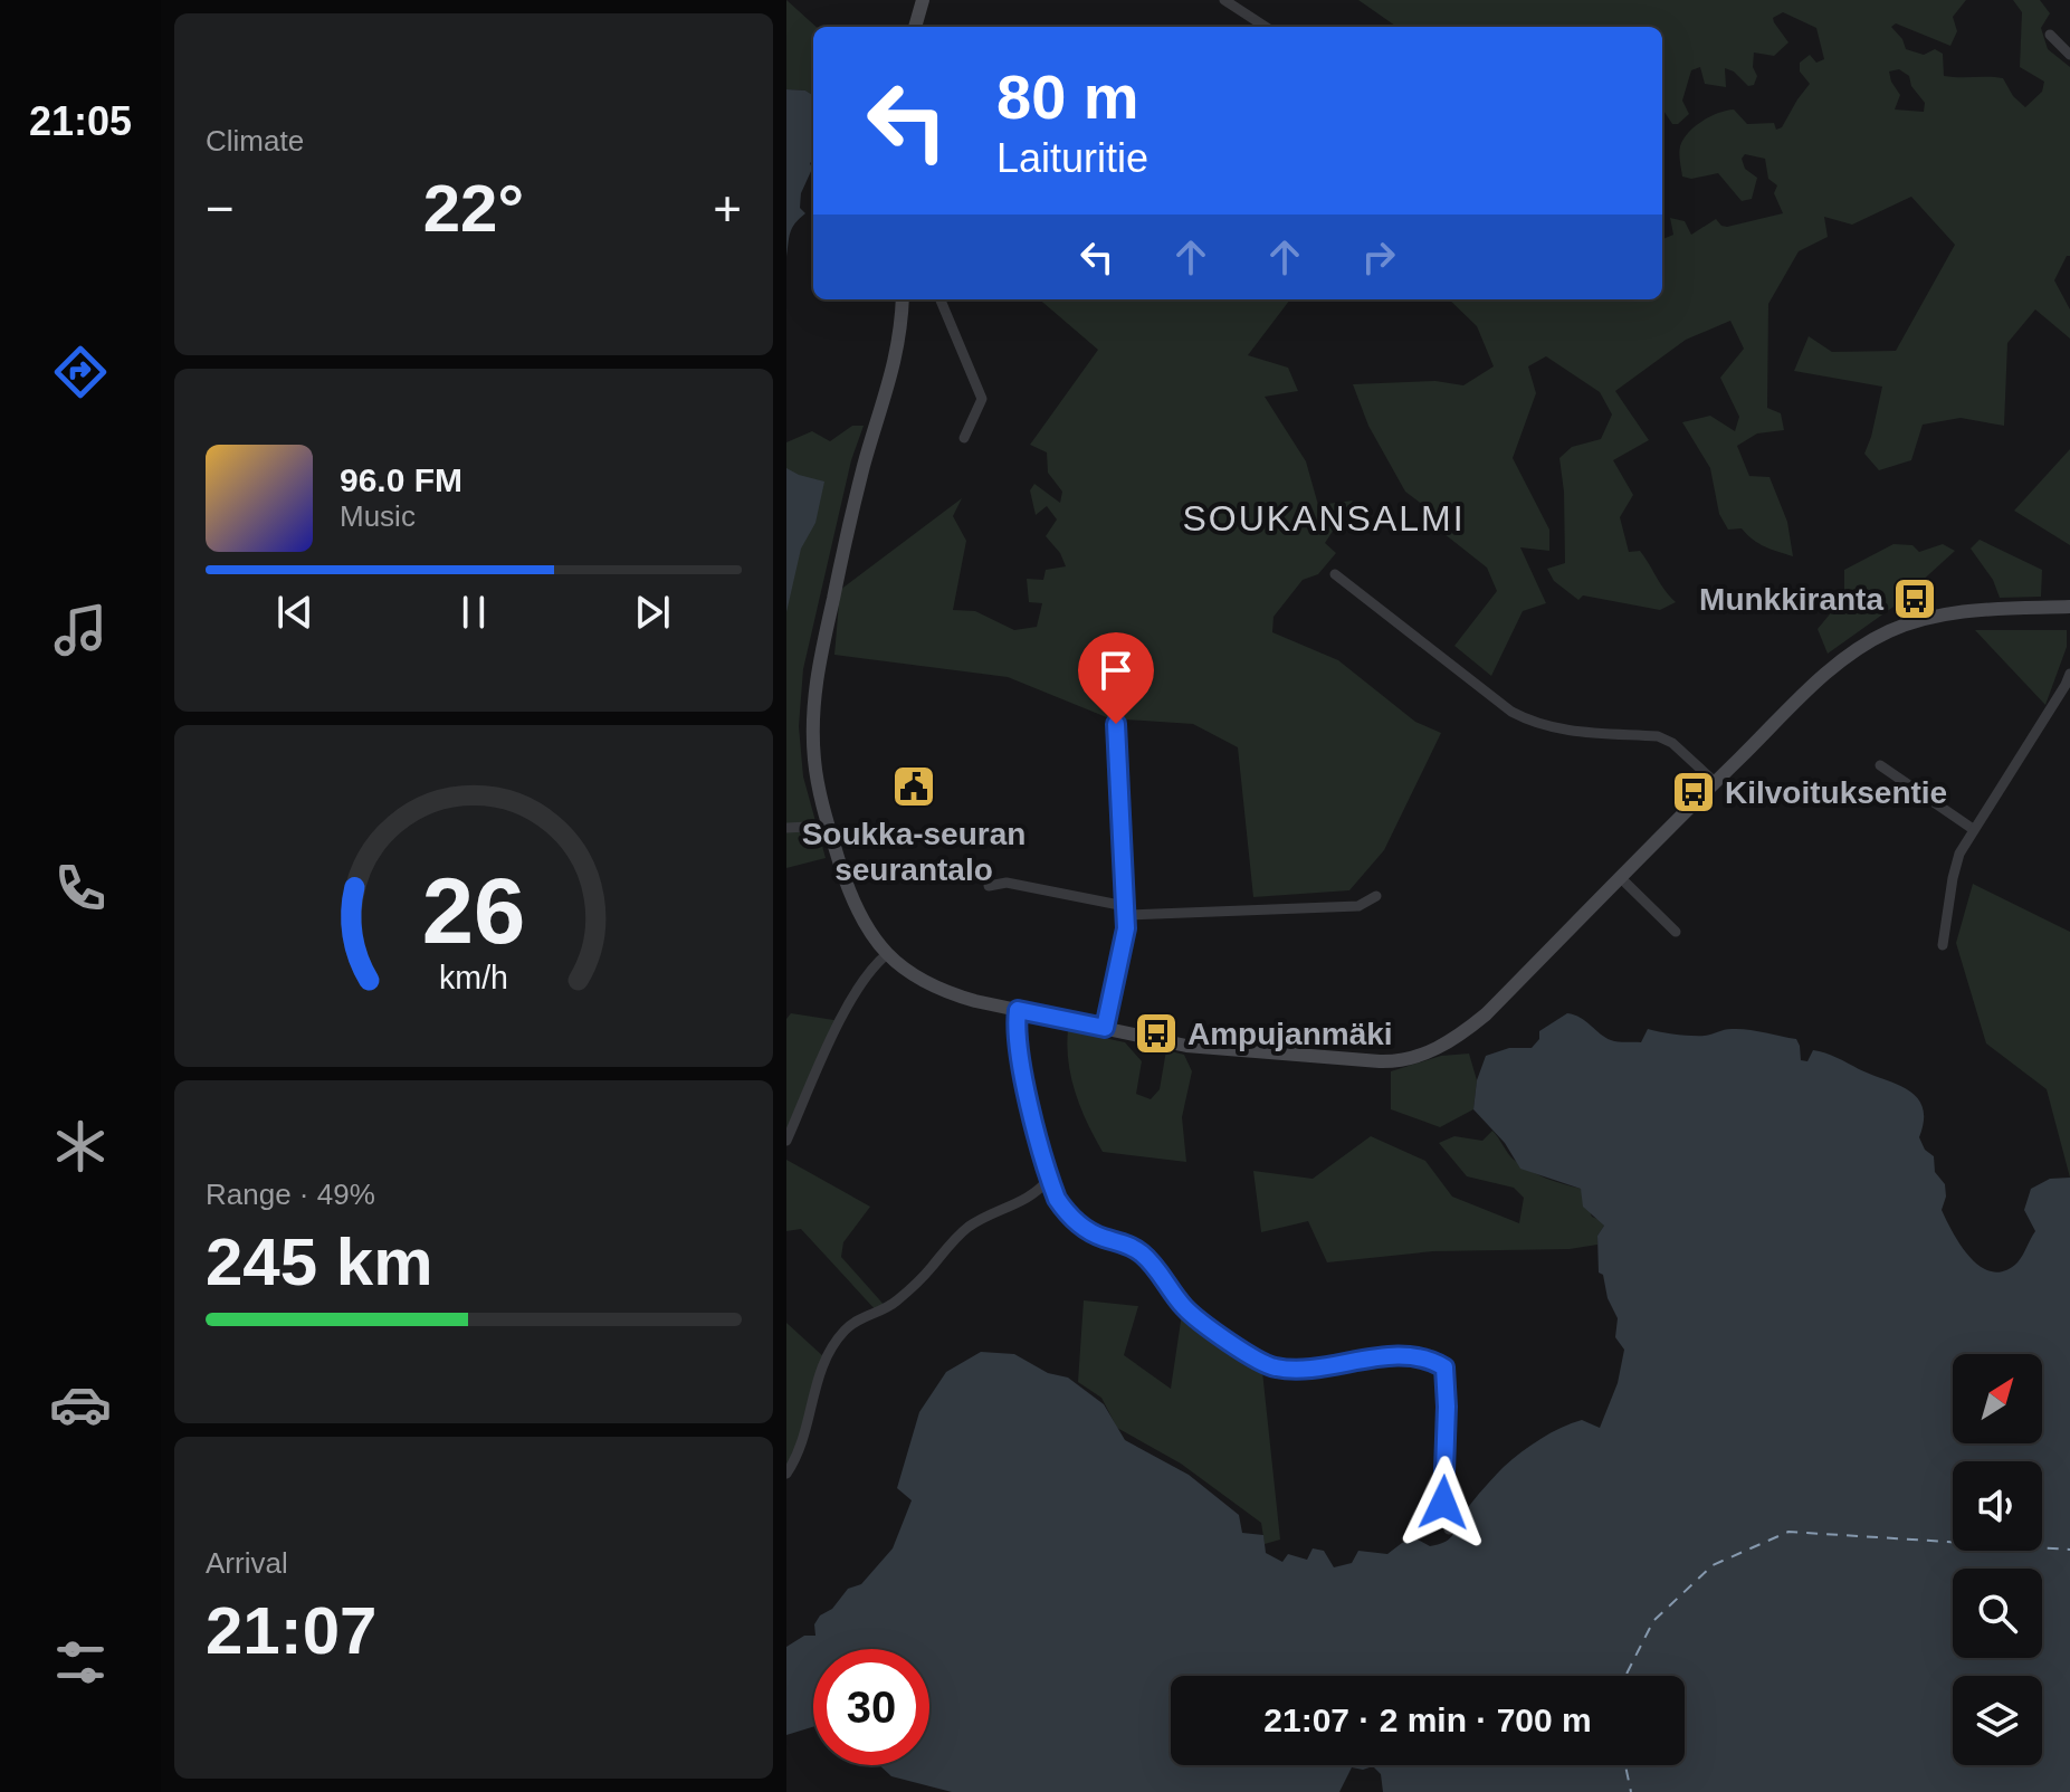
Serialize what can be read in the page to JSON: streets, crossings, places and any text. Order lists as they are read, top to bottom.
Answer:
{
  "districts": ["SOUKANSALMI"],
  "places": {
    "bus stop": ["Munkkiranta", "Kilvoituksentie", "Ampujanmäki"],
    "public building": ["Soukka-seuran seurantalo"]
  },
  "north": "top right",
  "page": {
    "tabs": "21:05",
    "tile": [
      "Climate",
      ["Range · 49%", "245 km"],
      ["Arrival", "21:07"]
    ],
    "turn": ["80 m", "Laituritie"],
    "heat": ["−", "22°", "+"],
    "song": ["96.0 FM", "Music"],
    "limit": "30",
    "trip": "21:07 · 2 min · 700 m",
    "gauge": ["26", "km/h"]
  }
}
